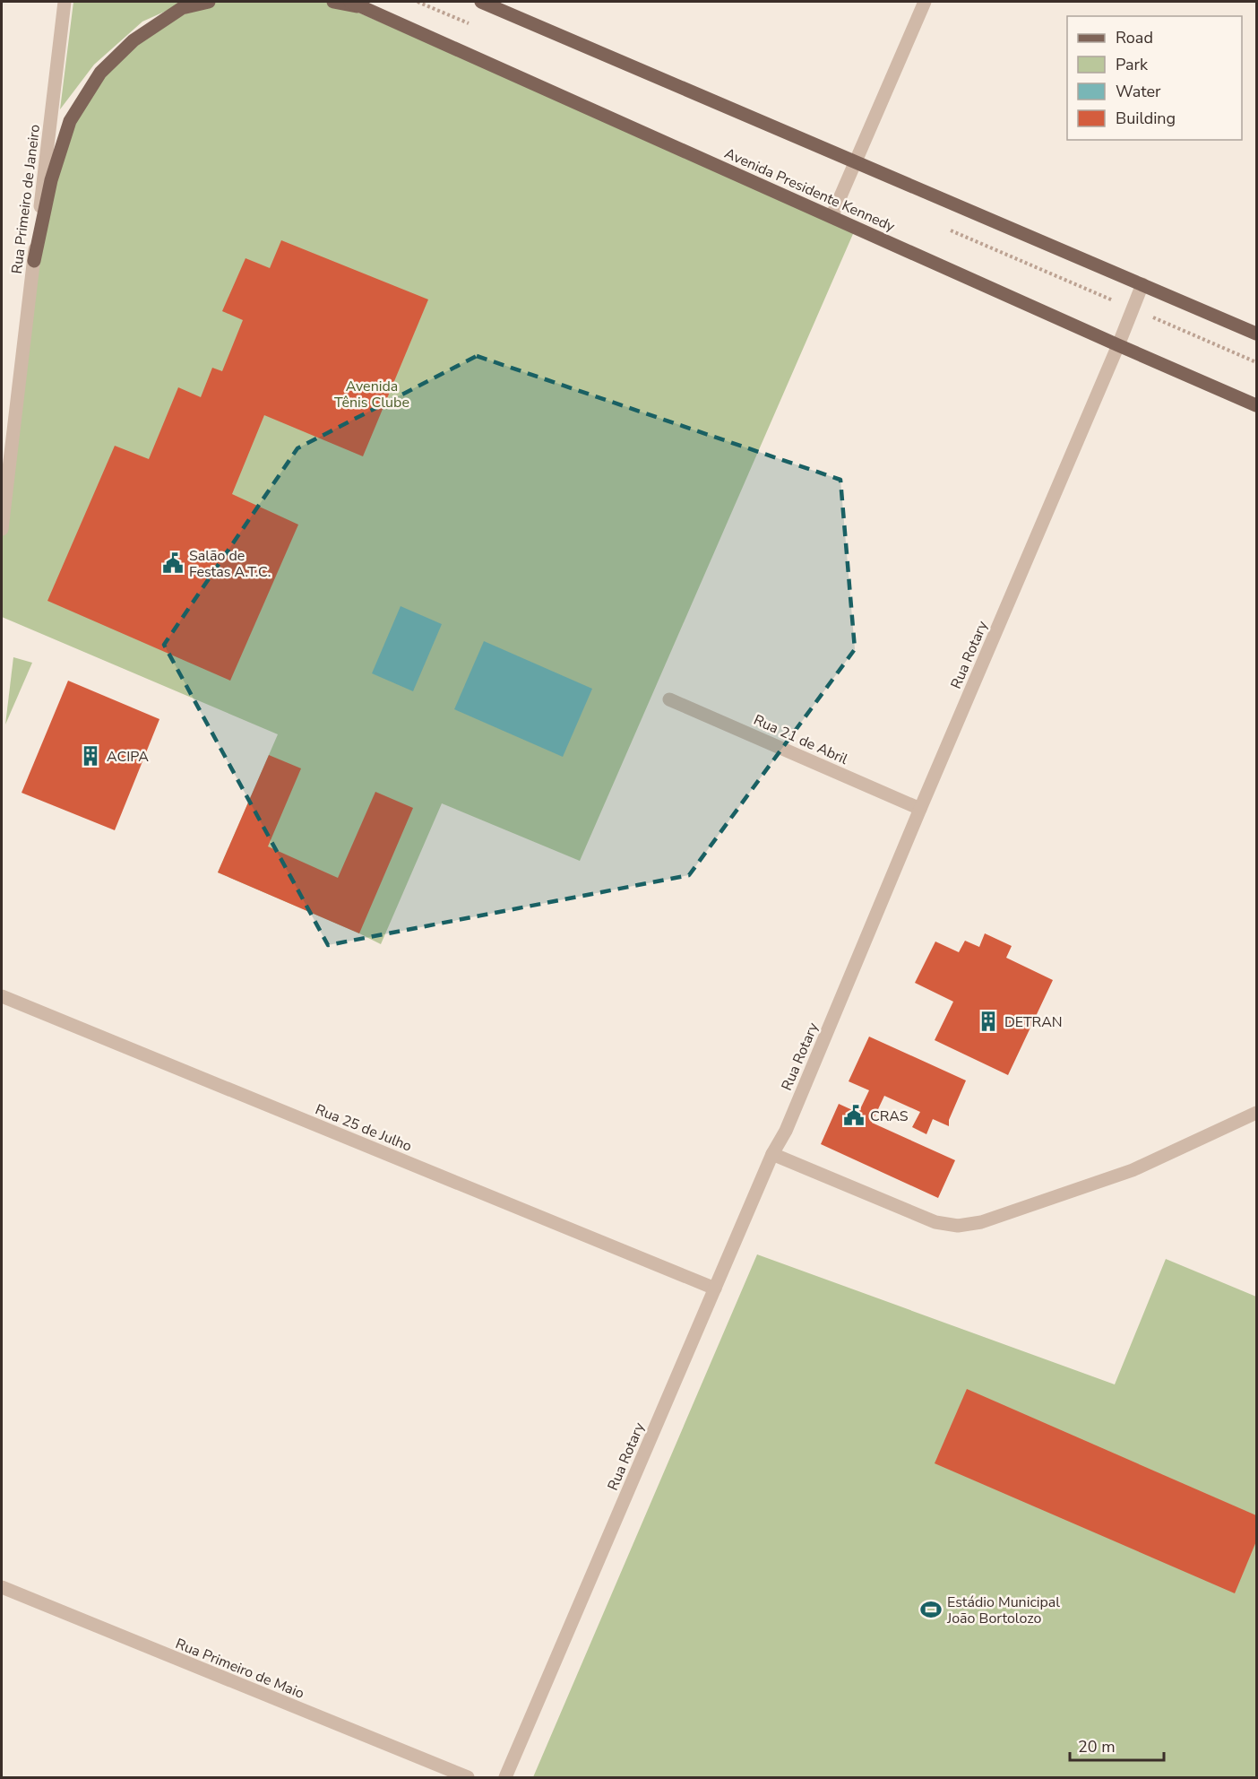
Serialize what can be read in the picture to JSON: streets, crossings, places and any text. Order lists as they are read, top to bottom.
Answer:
{
  "streets": {
    "main road": ["Avenida Presidente Kennedy"],
    "street": [
      "Rua Primeiro de Janeiro",
      "Rua Rotary",
      "Rua 21 de Abril",
      "Rua 25 de Julho",
      "Rua Primeiro de Maio"
    ]
  },
  "crossings": [
    ["Avenida Presidente Kennedy", "Rua Rotary"],
    ["Rua Rotary", "Rua 21 de Abril"],
    ["Rua Rotary", "Rua 25 de Julho"]
  ],
  "parks": ["Avenida Tênis Clube"],
  "places": {
    "public building": ["Salão de Festas A.T.C.", "CRAS"],
    "building": ["ACIPA", "DETRAN"],
    "sports": ["Estádio Municipal João Bortolozo"]
  },
  "legend": [
    "Road",
    "Park",
    "Water",
    "Building"
  ],
  "scale_bar": "20 m"
}
